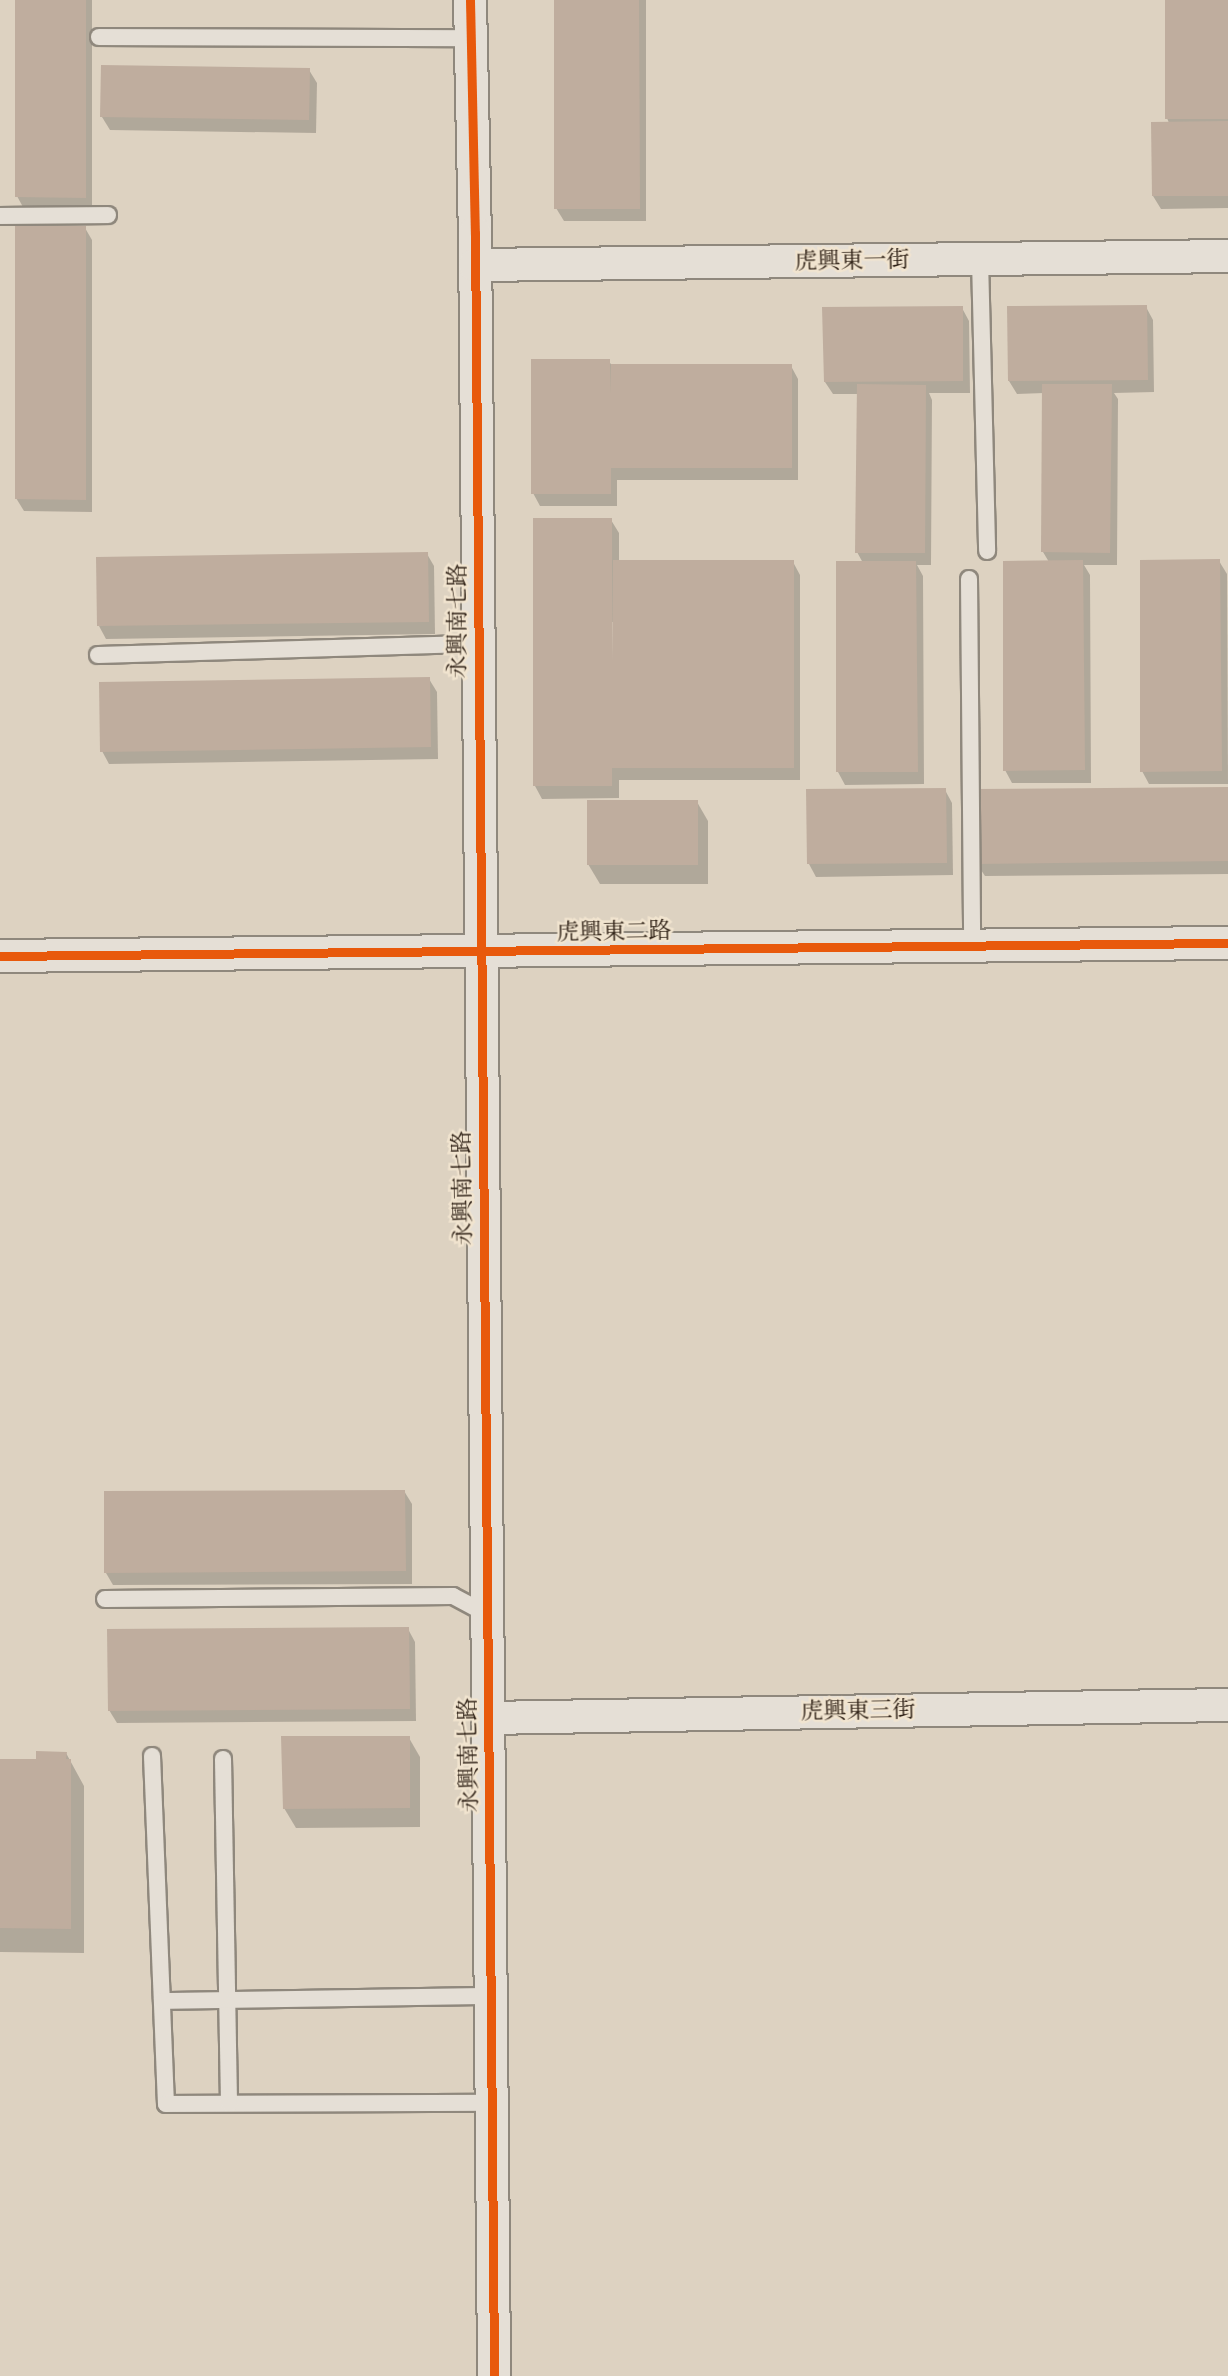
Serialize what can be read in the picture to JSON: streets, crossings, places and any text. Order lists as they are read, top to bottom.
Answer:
{
  "streets": {
    "street": [
      "虎興東一街",
      "永興南七路",
      "虎興東二路",
      "虎興東三街"
    ]
  },
  "crossings": [
    ["虎興東一街", "永興南七路"],
    ["永興南七路", "虎興東二路"],
    ["永興南七路", "虎興東三街"]
  ]
}
